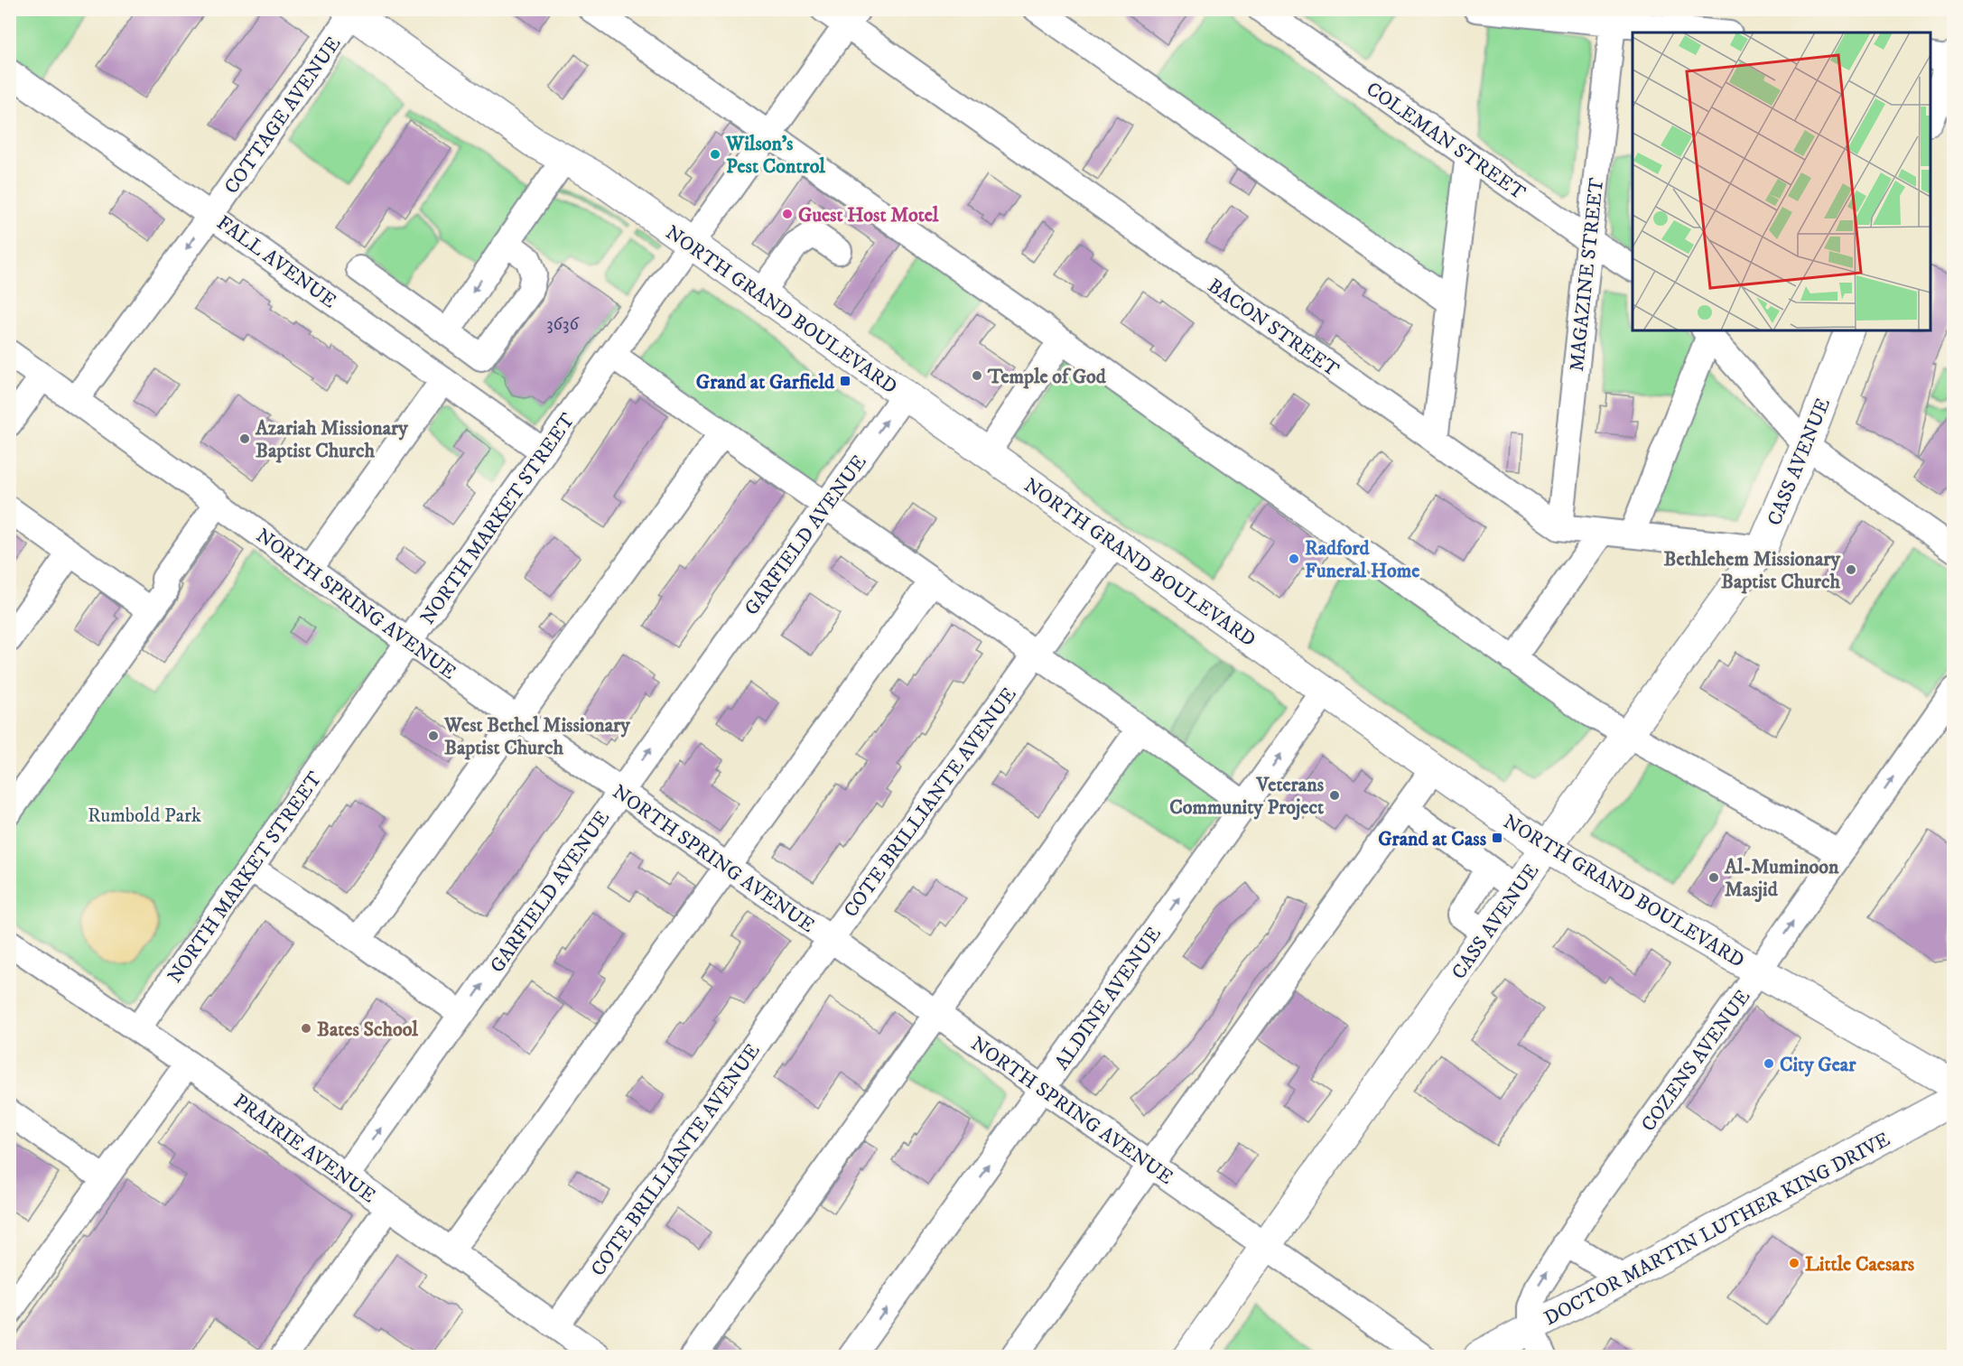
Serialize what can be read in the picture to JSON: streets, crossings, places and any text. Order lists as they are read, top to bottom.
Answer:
{
  "streets": {
    "main road": ["NORTH GRAND BOULEVARD", "CASS AVENUE", "DOCTOR MARTIN LUTHER KING DRIVE"],
    "street": [
      "COTTAGE AVENUE",
      "COLEMAN STREET",
      "FALL AVENUE",
      "MAGAZINE STREET",
      "BACON STREET",
      "NORTH MARKET STREET",
      "GARFIELD AVENUE",
      "NORTH SPRING AVENUE",
      "COTE BRILLIANTE AVENUE",
      "ALDINE AVENUE",
      "COZENS AVENUE",
      "PRAIRIE AVENUE"
    ]
  },
  "crossings": [
    ["COTTAGE AVENUE", "FALL AVENUE"],
    ["COTTAGE AVENUE", "NORTH GRAND BOULEVARD"],
    ["COTTAGE AVENUE", "NORTH SPRING AVENUE"],
    ["COLEMAN STREET", "MAGAZINE STREET"],
    ["FALL AVENUE", "NORTH MARKET STREET"],
    ["MAGAZINE STREET", "BACON STREET"],
    ["NORTH GRAND BOULEVARD", "CASS AVENUE"],
    ["NORTH GRAND BOULEVARD", "NORTH MARKET STREET"],
    ["NORTH GRAND BOULEVARD", "GARFIELD AVENUE"],
    ["NORTH GRAND BOULEVARD", "COTE BRILLIANTE AVENUE"],
    ["NORTH GRAND BOULEVARD", "ALDINE AVENUE"],
    ["NORTH GRAND BOULEVARD", "COZENS AVENUE"],
    ["BACON STREET", "CASS AVENUE"],
    ["BACON STREET", "NORTH MARKET STREET"],
    ["CASS AVENUE", "NORTH SPRING AVENUE"],
    ["NORTH MARKET STREET", "NORTH SPRING AVENUE"],
    ["NORTH MARKET STREET", "PRAIRIE AVENUE"],
    ["GARFIELD AVENUE", "NORTH SPRING AVENUE"],
    ["GARFIELD AVENUE", "PRAIRIE AVENUE"],
    ["NORTH SPRING AVENUE", "COTE BRILLIANTE AVENUE"],
    ["NORTH SPRING AVENUE", "ALDINE AVENUE"],
    ["COTE BRILLIANTE AVENUE", "PRAIRIE AVENUE"],
    ["COZENS AVENUE", "DOCTOR MARTIN LUTHER KING DRIVE"]
  ],
  "one_way": ["COTTAGE AVENUE", "COZENS AVENUE"],
  "parks": ["Rumbold Park"],
  "places": {
    "other": [
      "Wilson's Pest Control",
      "Guest Host Motel",
      "Temple of God",
      "Azariah Missionary Baptist Church",
      "Radford Funeral Home",
      "Bethlehem Missionary Baptist Church",
      "West Bethel Missionary Baptist Church",
      "Veterans Community Project",
      "Al-Muminoon Masjid",
      "Bates School",
      "City Gear",
      "Little Caesars"
    ],
    "transit": ["Grand at Garfield", "Grand at Cass"]
  },
  "house_numbers": ["3636"]
}
